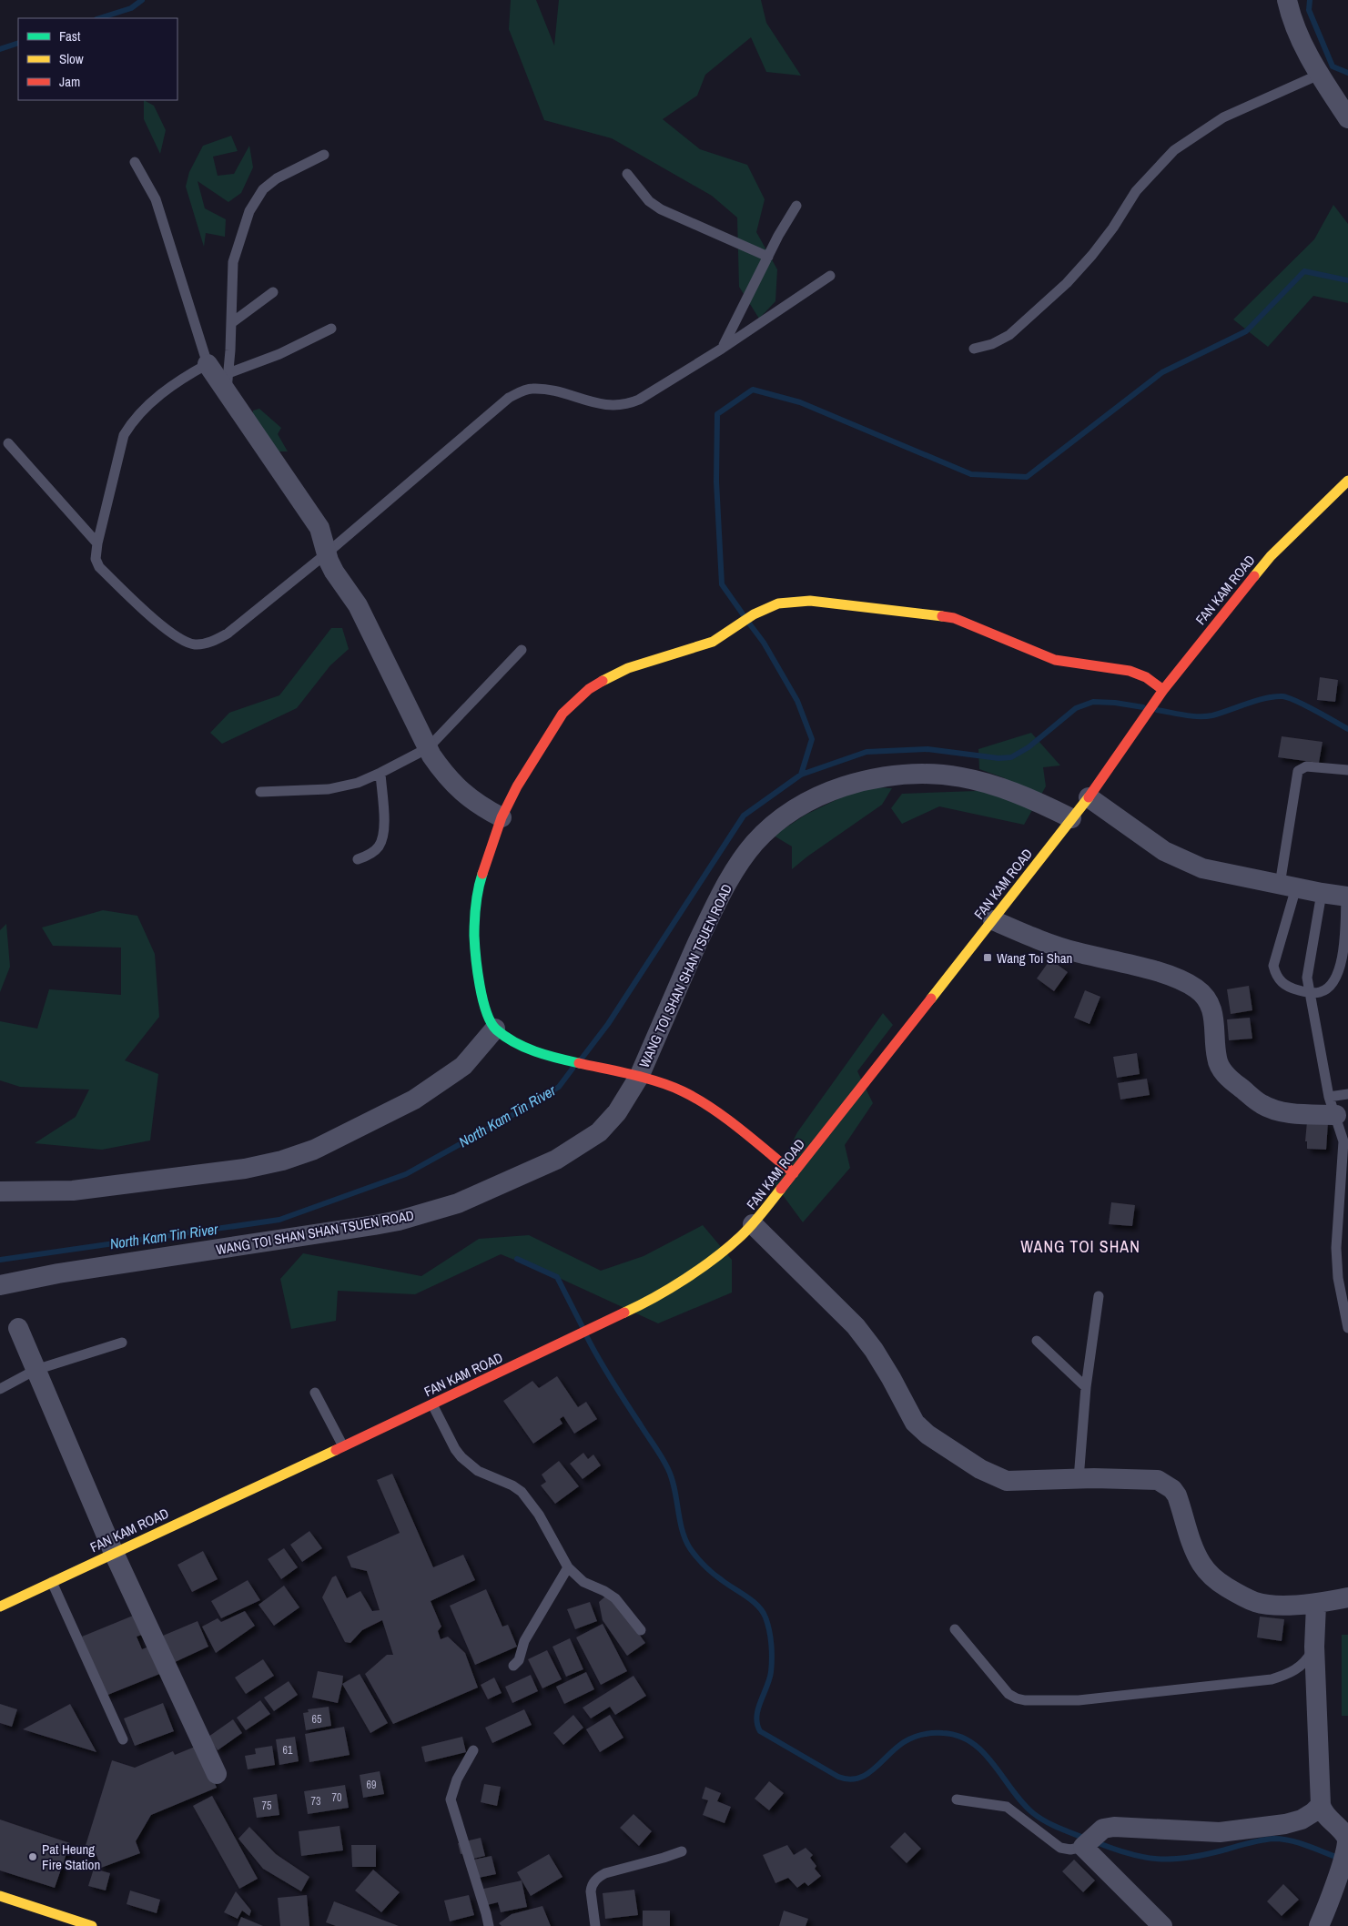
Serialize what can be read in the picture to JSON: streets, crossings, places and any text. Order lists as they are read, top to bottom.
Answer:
{
  "streets": {
    "main road": ["FAN KAM ROAD", "WANG TOI SHAN SHAN TSUEN ROAD"]
  },
  "crossings": [
    ["FAN KAM ROAD", "WANG TOI SHAN SHAN TSUEN ROAD"]
  ],
  "districts": ["WANG TOI SHAN"],
  "water": ["North Kam Tin River"],
  "places": {
    "transit": ["Wang Toi Shan"],
    "other": ["Pat Heung Fire Station"]
  },
  "house_numbers": [
    "65",
    "61",
    "69",
    "70",
    "73",
    "75"
  ],
  "legend": ["Fast", "Slow", "Jam"]
}
